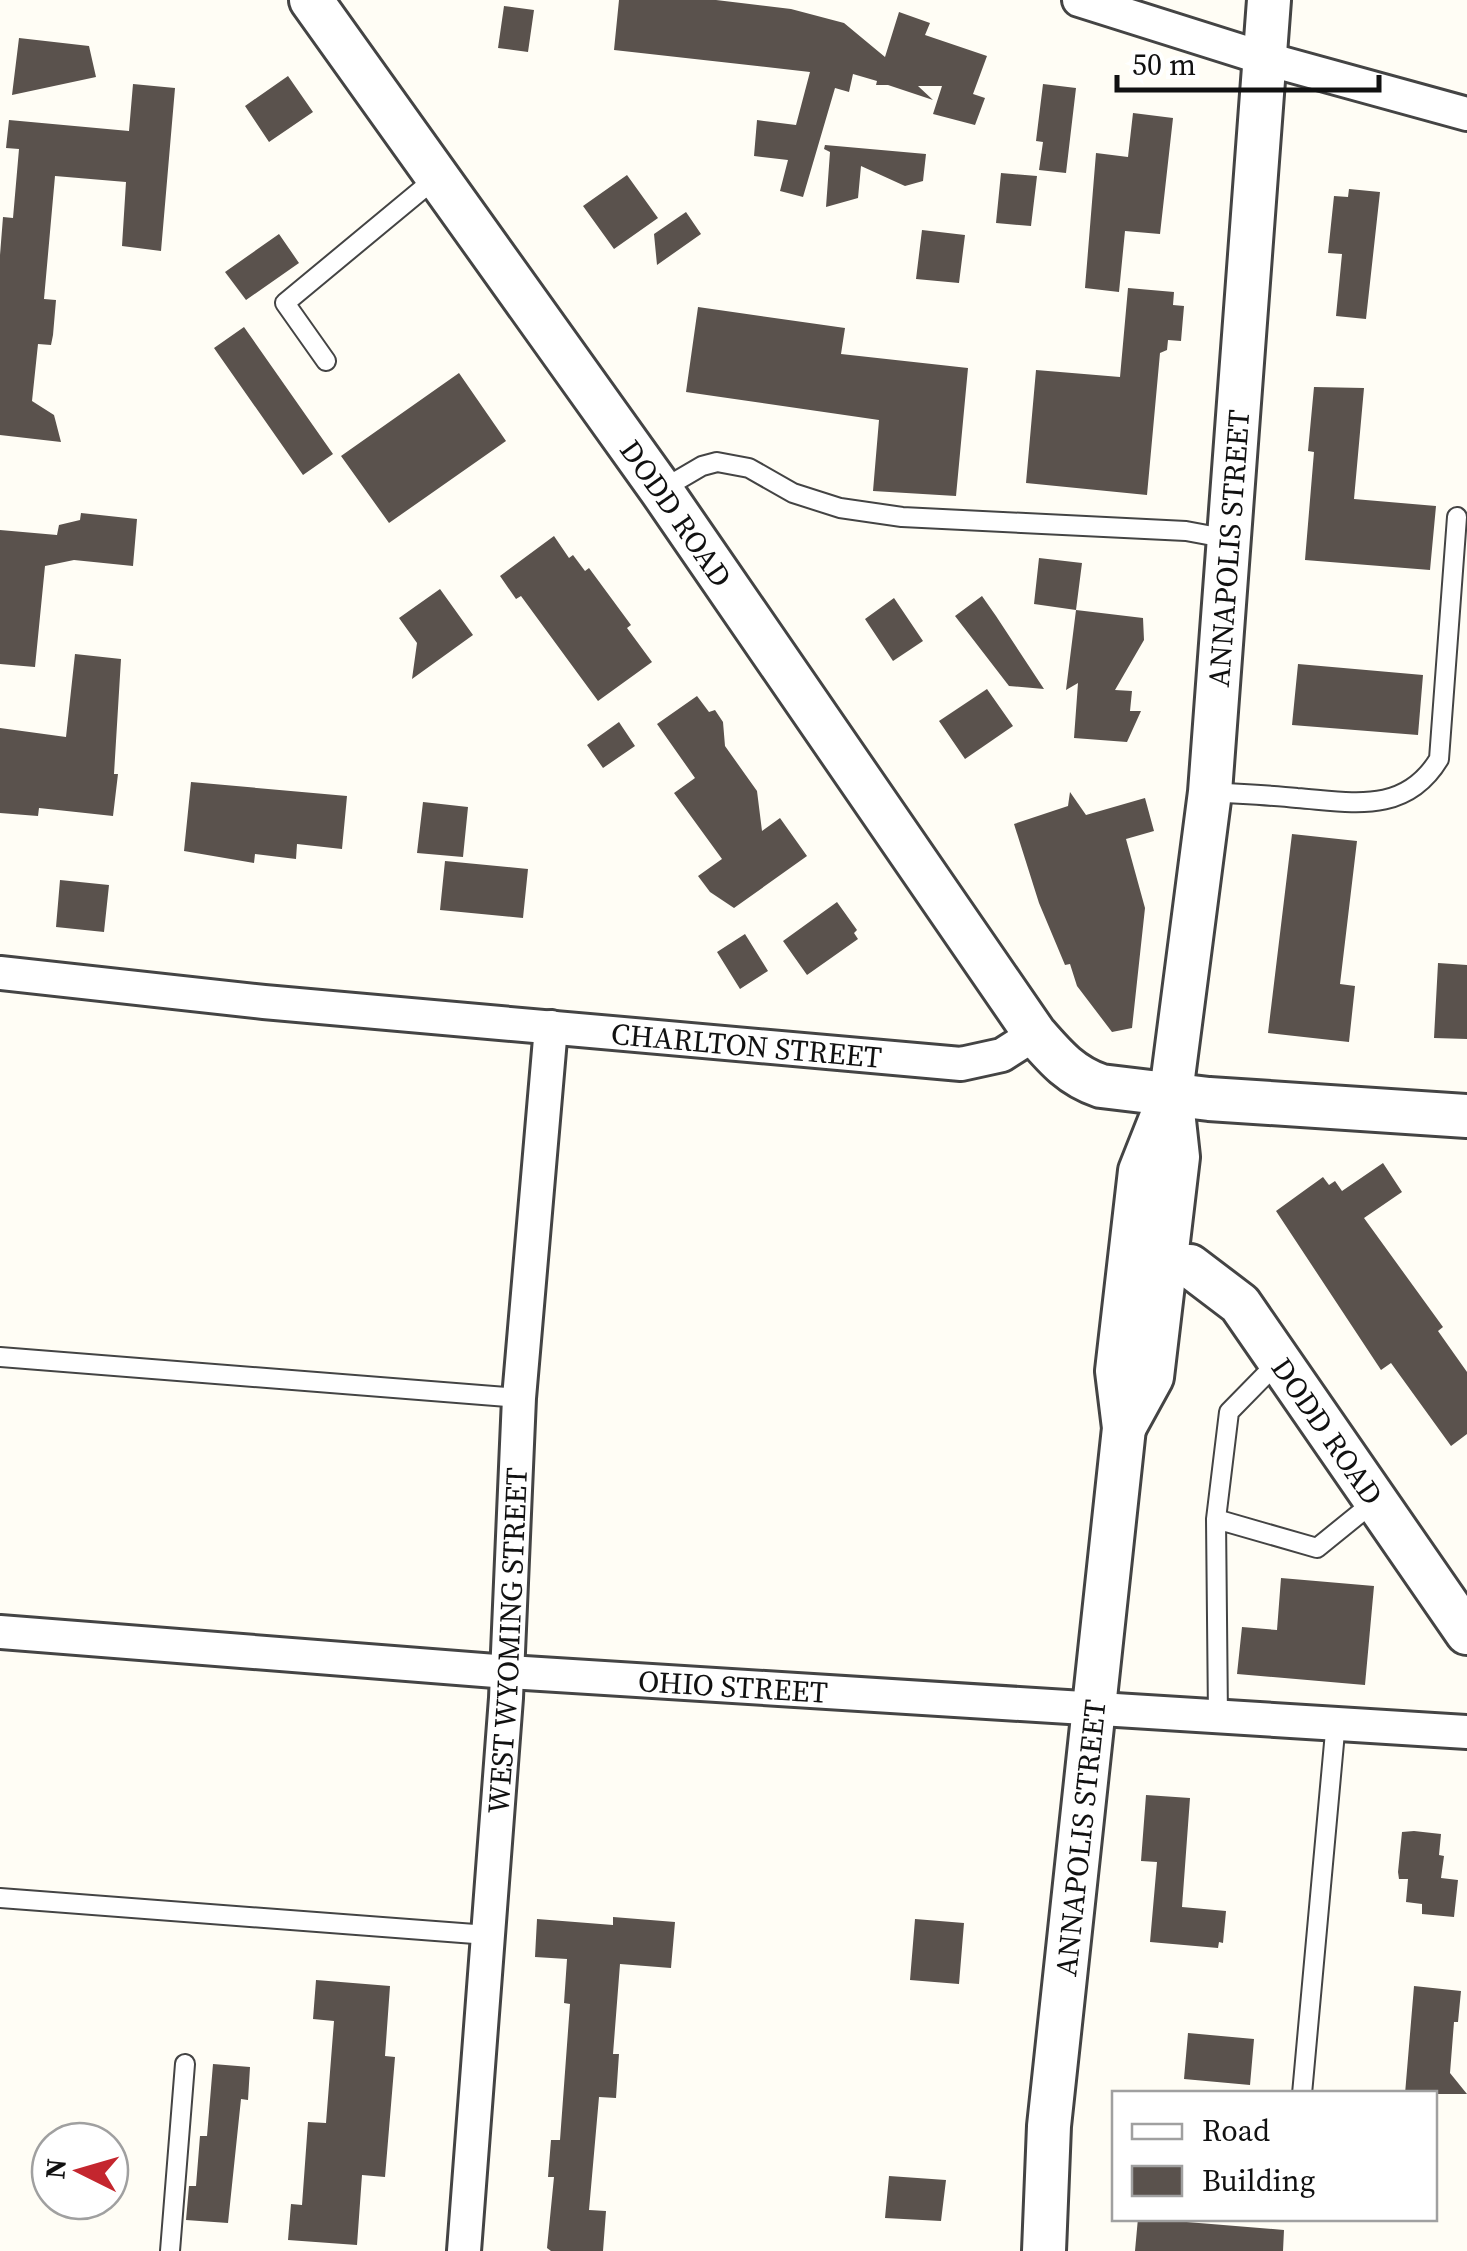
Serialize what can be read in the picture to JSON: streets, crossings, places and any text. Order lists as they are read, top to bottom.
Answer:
{
  "streets": {
    "street": [
      "DODD ROAD",
      "ANNAPOLIS STREET",
      "CHARLTON STREET",
      "WEST WYOMING STREET",
      "OHIO STREET"
    ]
  },
  "crossings": [
    ["DODD ROAD", "ANNAPOLIS STREET"],
    ["DODD ROAD", "CHARLTON STREET"],
    ["ANNAPOLIS STREET", "OHIO STREET"],
    ["CHARLTON STREET", "WEST WYOMING STREET"],
    ["WEST WYOMING STREET", "OHIO STREET"]
  ],
  "legend": ["Road", "Building"],
  "scale_bar": "50 m",
  "north": "left"
}
